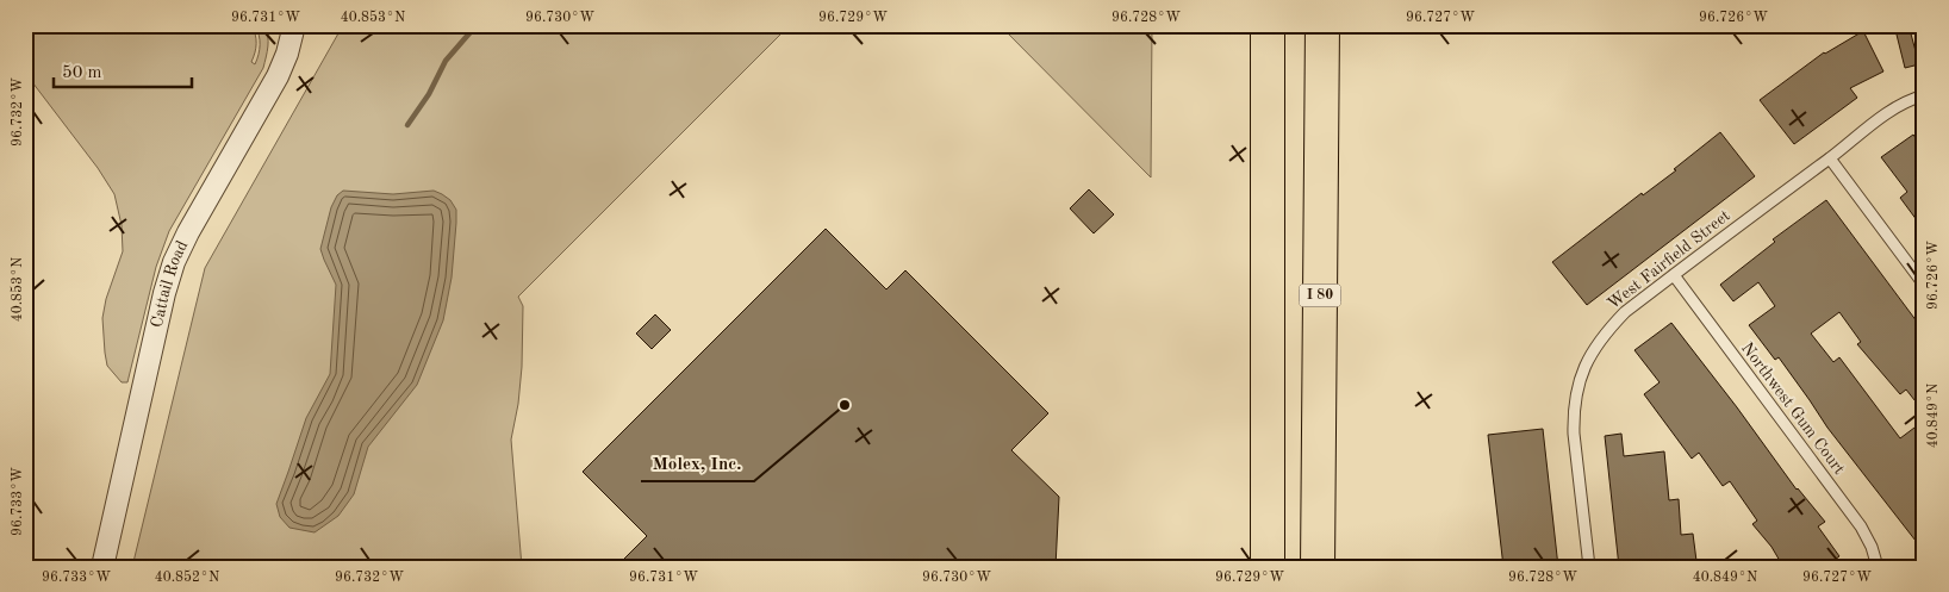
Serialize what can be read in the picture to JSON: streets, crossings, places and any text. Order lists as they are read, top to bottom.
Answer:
{
  "streets": {
    "highway": ["I 80"],
    "street": ["Cattail Road"],
    "lane": ["West Fairfield Street", "Northwest Gum Court"]
  },
  "crossings": [
    ["West Fairfield Street", "Northwest Gum Court"]
  ],
  "places": ["Molex, Inc."],
  "scale_bar": "50 m",
  "coordinates": [
    "96.731°W",
    "40.853°N",
    "96.730°W",
    "96.729°W",
    "96.728°W",
    "96.727°W",
    "96.726°W",
    "96.732°W",
    "40.849°N",
    "96.733°W",
    "40.852°N"
  ]
}
